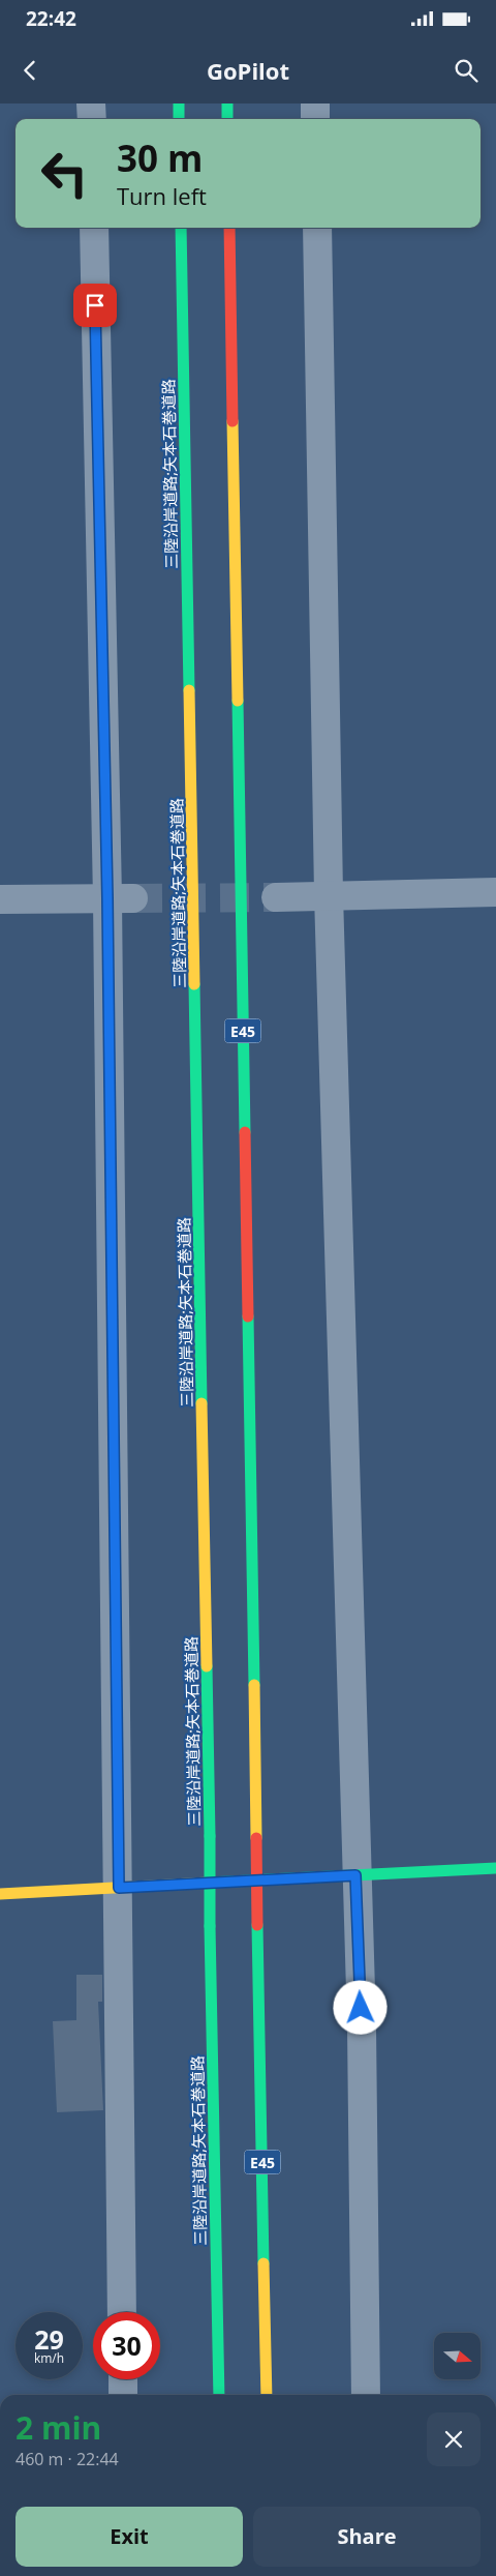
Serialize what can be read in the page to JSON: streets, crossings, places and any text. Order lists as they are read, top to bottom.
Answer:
{
  "streets": {
    "main road": ["三陸沿岸道路;矢本石巻道路", "E45"]
  },
  "north": "right",
  "page": {
    "status": "22:42",
    "header": "GoPilot",
    "turn": ["30 m", "Turn left"],
    "speed": "29 km/h",
    "limit": "30",
    "heading": ["2 min", "460 m · 22:44"],
    "buttons": ["Exit", "Share"]
  }
}
